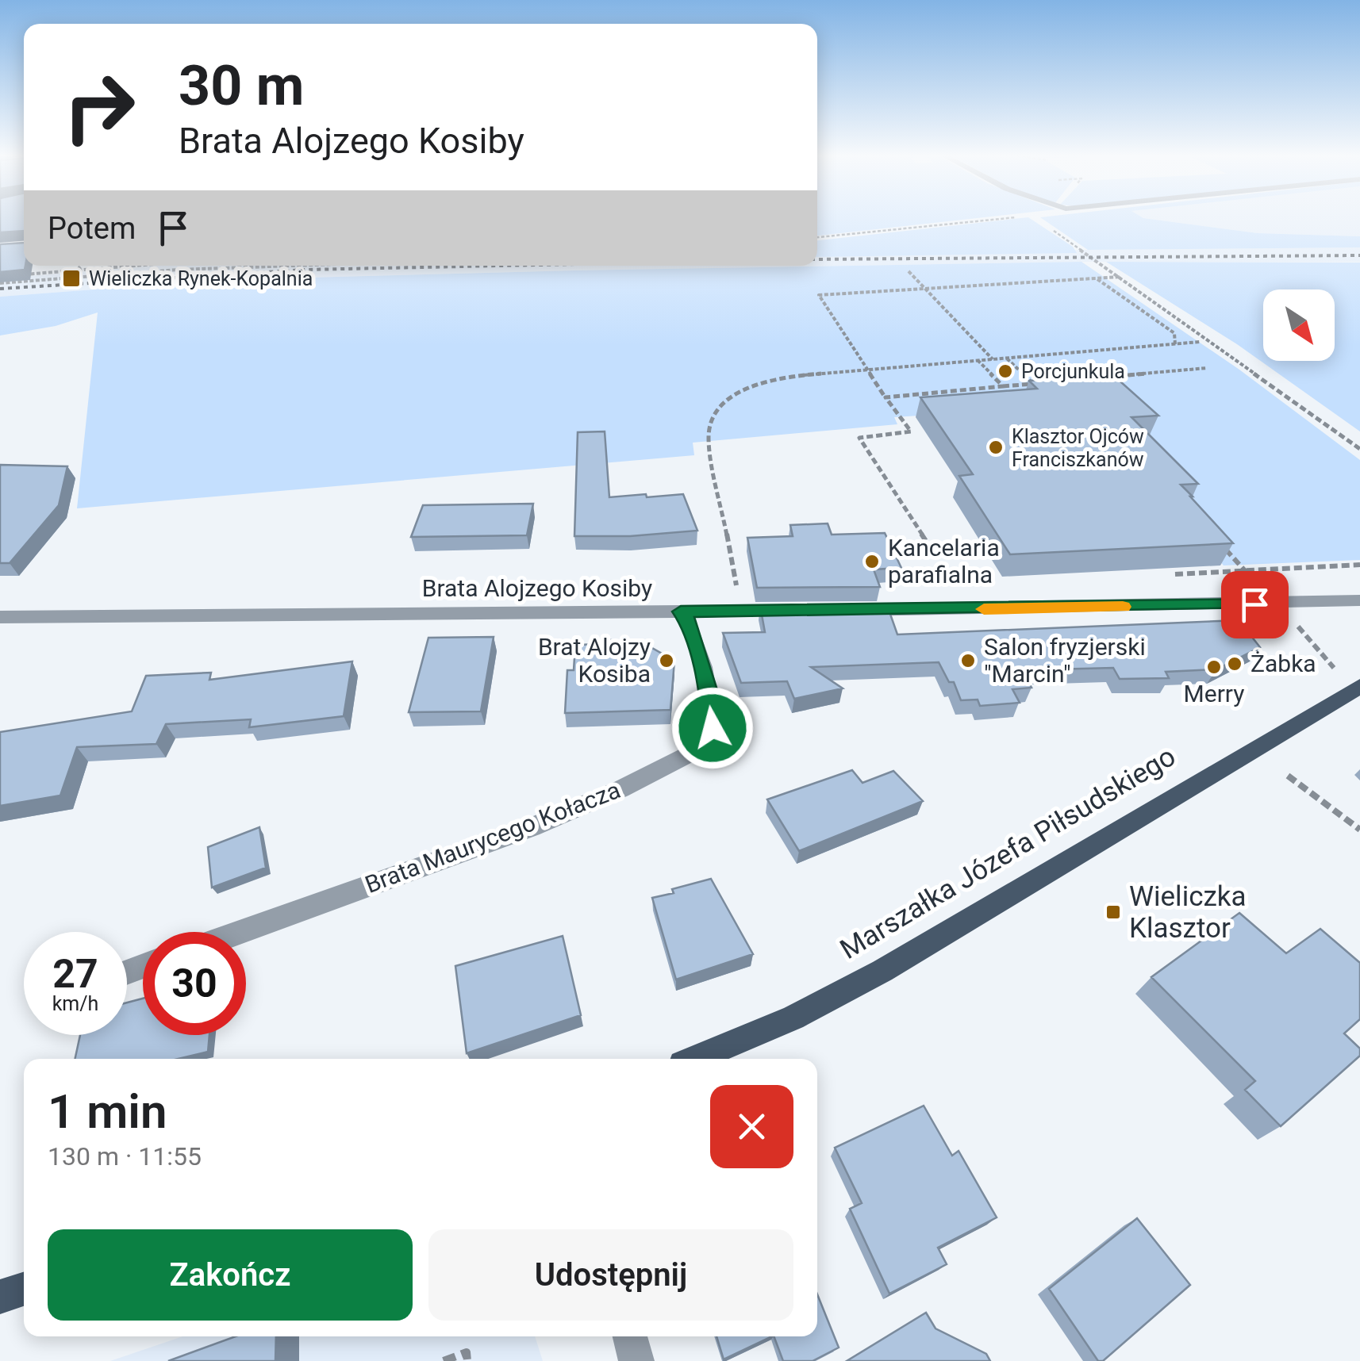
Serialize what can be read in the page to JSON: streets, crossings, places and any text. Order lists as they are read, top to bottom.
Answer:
{
  "streets": {
    "main road": ["Marszałka Józefa Piłsudskiego"],
    "street": ["Brata Alojzego Kosiby", "Brata Maurycego Kołacza"]
  },
  "crossings": [
    ["Brata Alojzego Kosiby", "Brata Maurycego Kołacza"]
  ],
  "places": {
    "transit": ["Wieliczka Rynek-Kopalnia", "Wieliczka Klasztor"],
    "other": [
      "Porcjunkula",
      "Klasztor Ojców Franciszkanów",
      "Kancelaria parafialna",
      "Brat Alojzy Kosiba",
      "Salon fryzjerski \"Marcin\"",
      "Żabka",
      "Merry"
    ]
  },
  "north": "bottom right",
  "page": {
    "turn": ["30 m", "Brata Alojzego Kosiby"],
    "then": "Potem",
    "speed": "27 km/h",
    "limit": "30",
    "heading": ["1 min", "130 m · 11:55"],
    "buttons": ["Zakończ", "Udostępnij"]
  }
}
